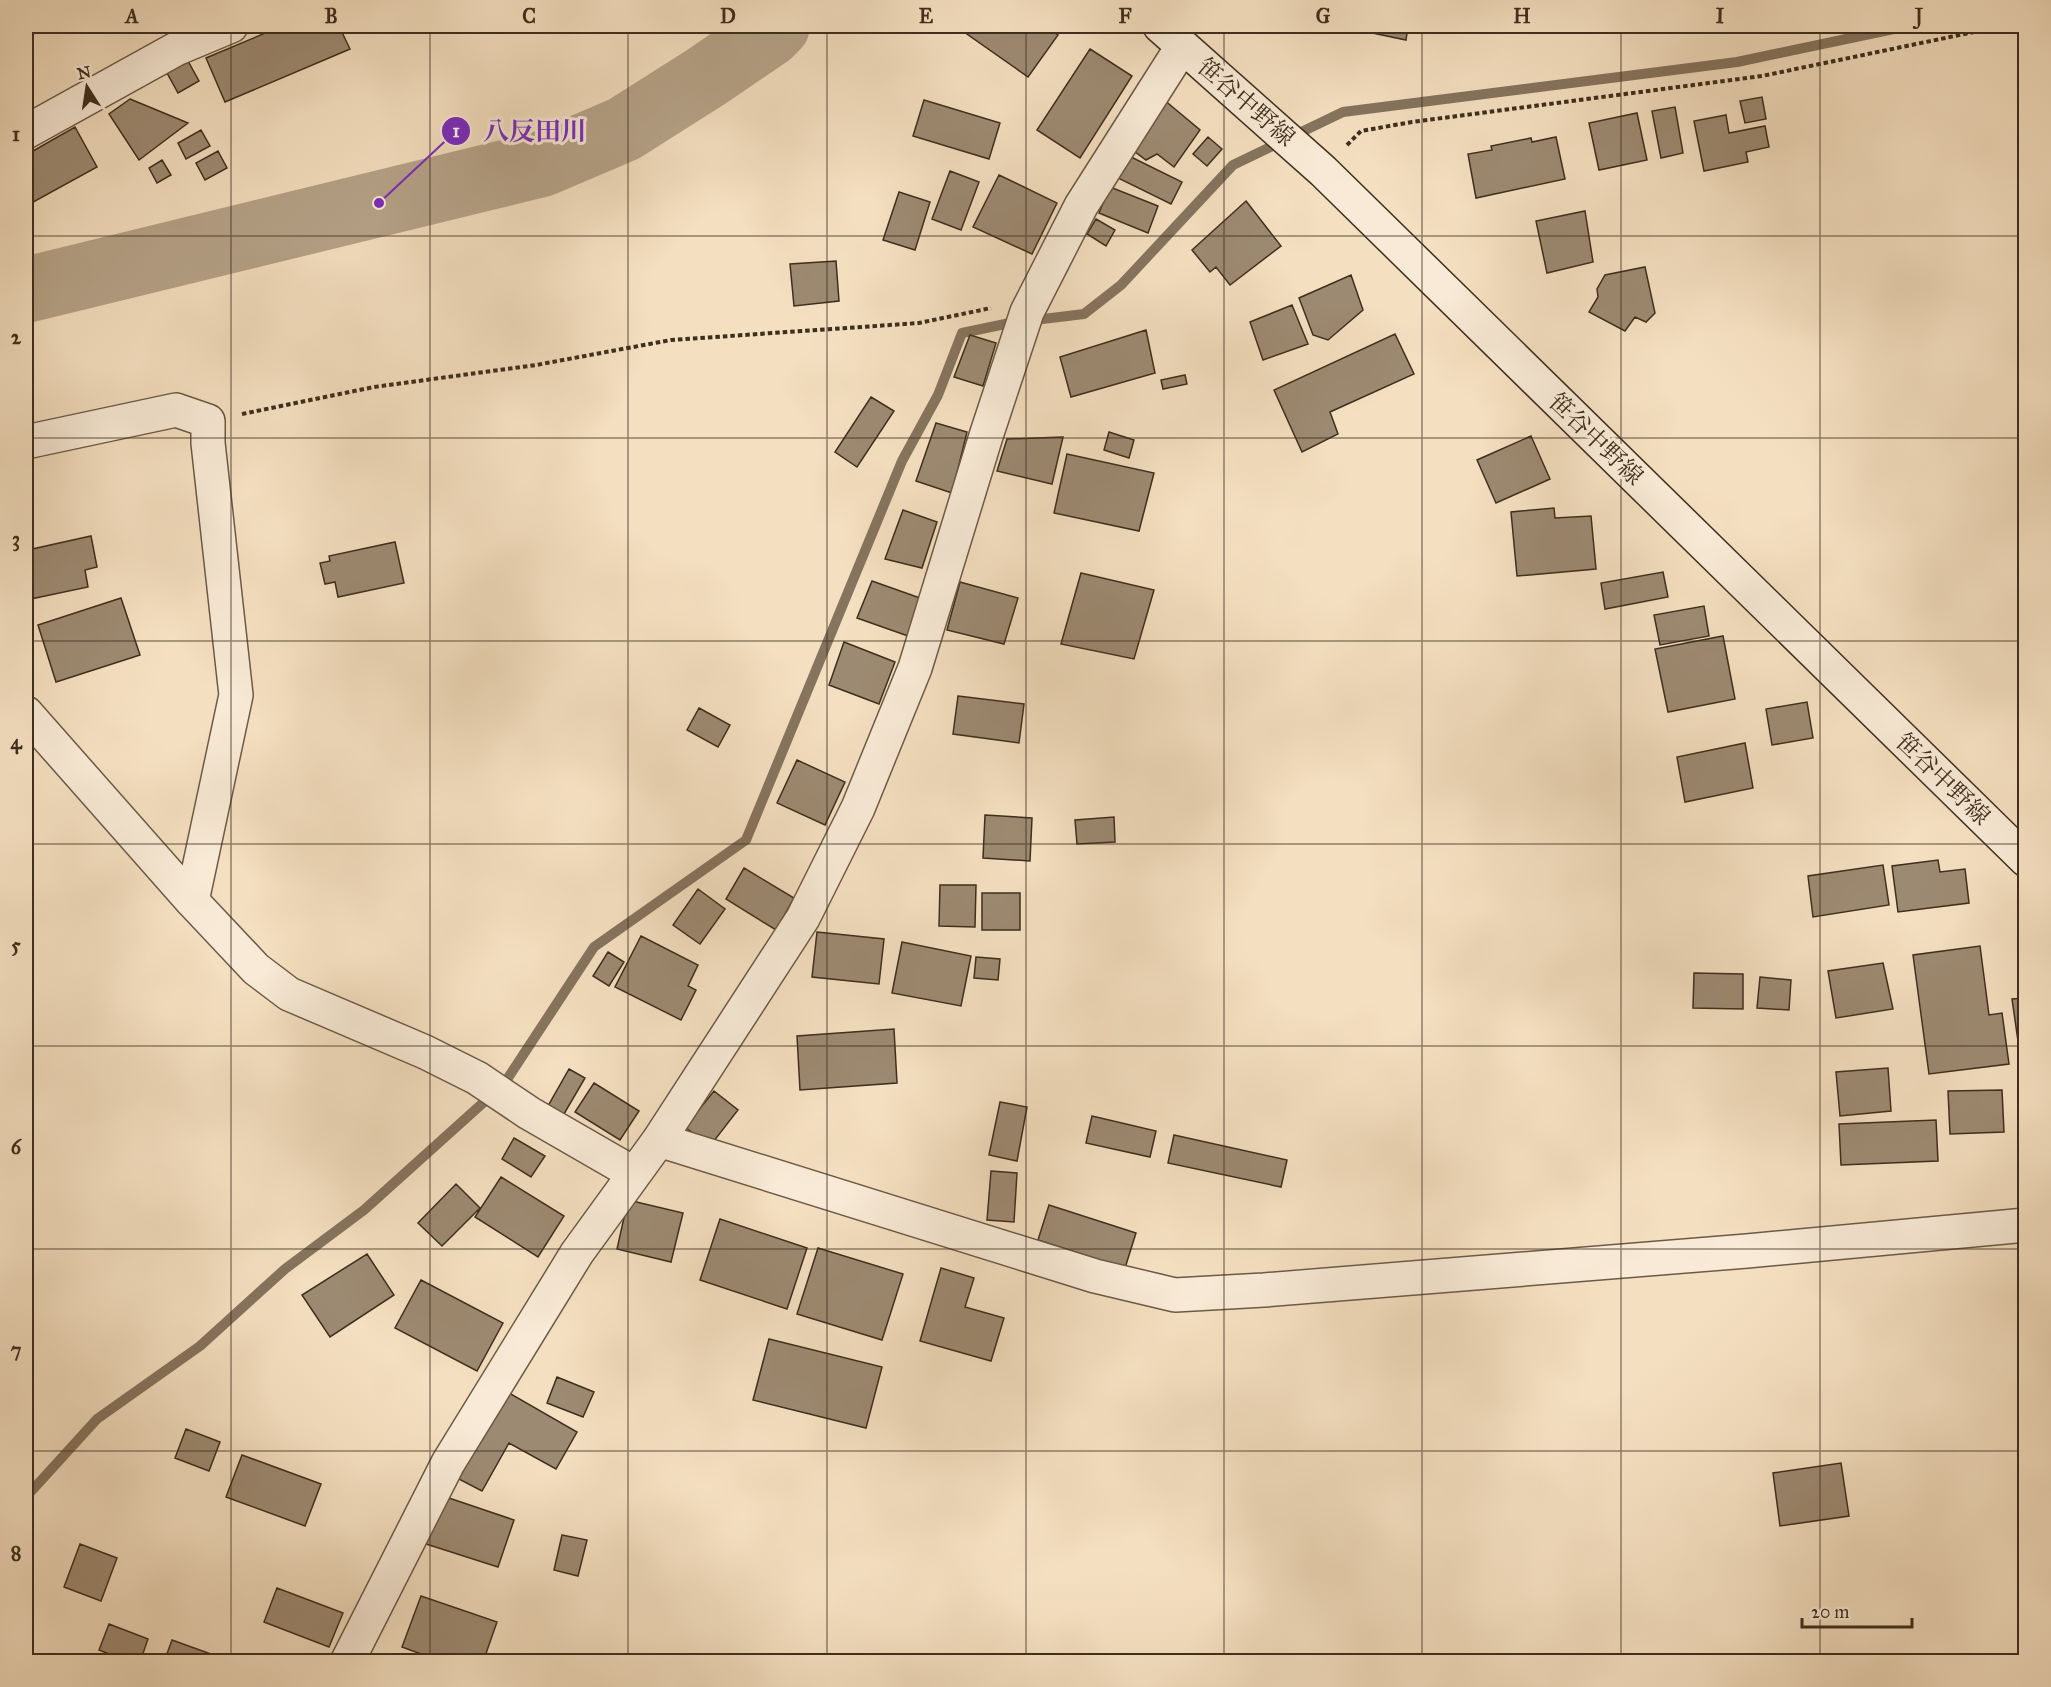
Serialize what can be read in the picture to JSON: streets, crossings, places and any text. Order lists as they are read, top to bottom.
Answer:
{
  "streets": {
    "street": ["笹谷中野線"]
  },
  "places": ["八反田川"],
  "scale_bar": "20 m",
  "north": "top",
  "grid": {
    "columns": [
      "A",
      "B",
      "C",
      "D",
      "E",
      "F",
      "G",
      "H",
      "I",
      "J"
    ],
    "rows": [
      "1",
      "2",
      "3",
      "4",
      "5",
      "6",
      "7",
      "8"
    ]
  }
}
